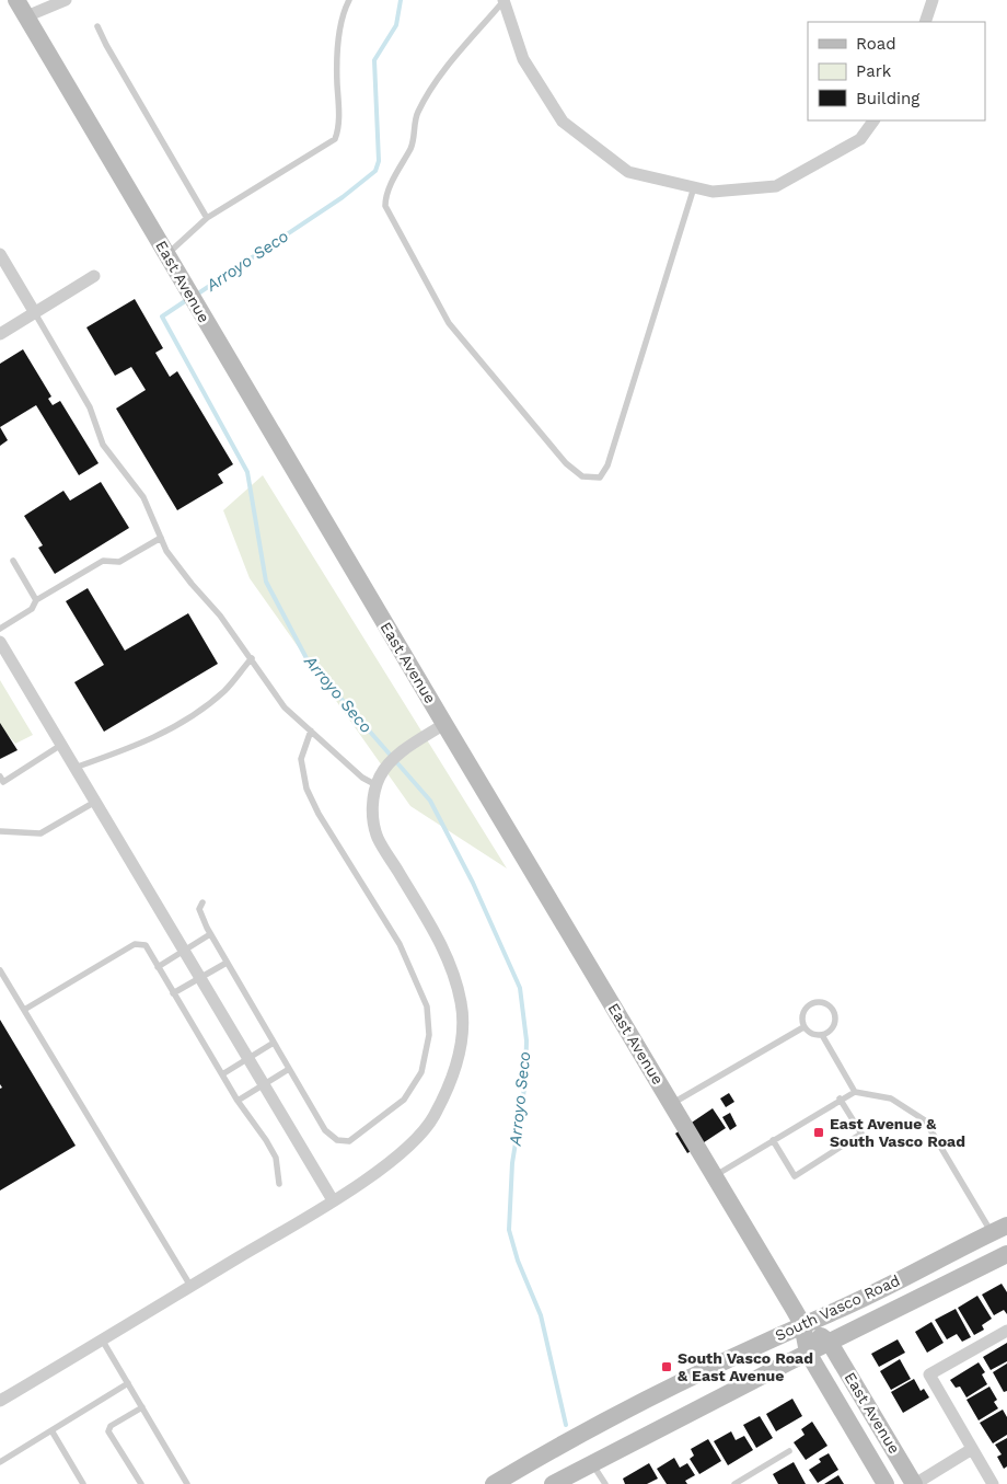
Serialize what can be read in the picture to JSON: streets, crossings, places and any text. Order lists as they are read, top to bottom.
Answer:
{
  "streets": {
    "main road": ["East Avenue", "South Vasco Road"]
  },
  "crossings": [
    ["East Avenue", "South Vasco Road"]
  ],
  "water": ["Arroyo Seco"],
  "places": {
    "transit": ["East Avenue & South Vasco Road", "South Vasco Road & East Avenue"]
  },
  "legend": ["Road", "Park", "Building"]
}
